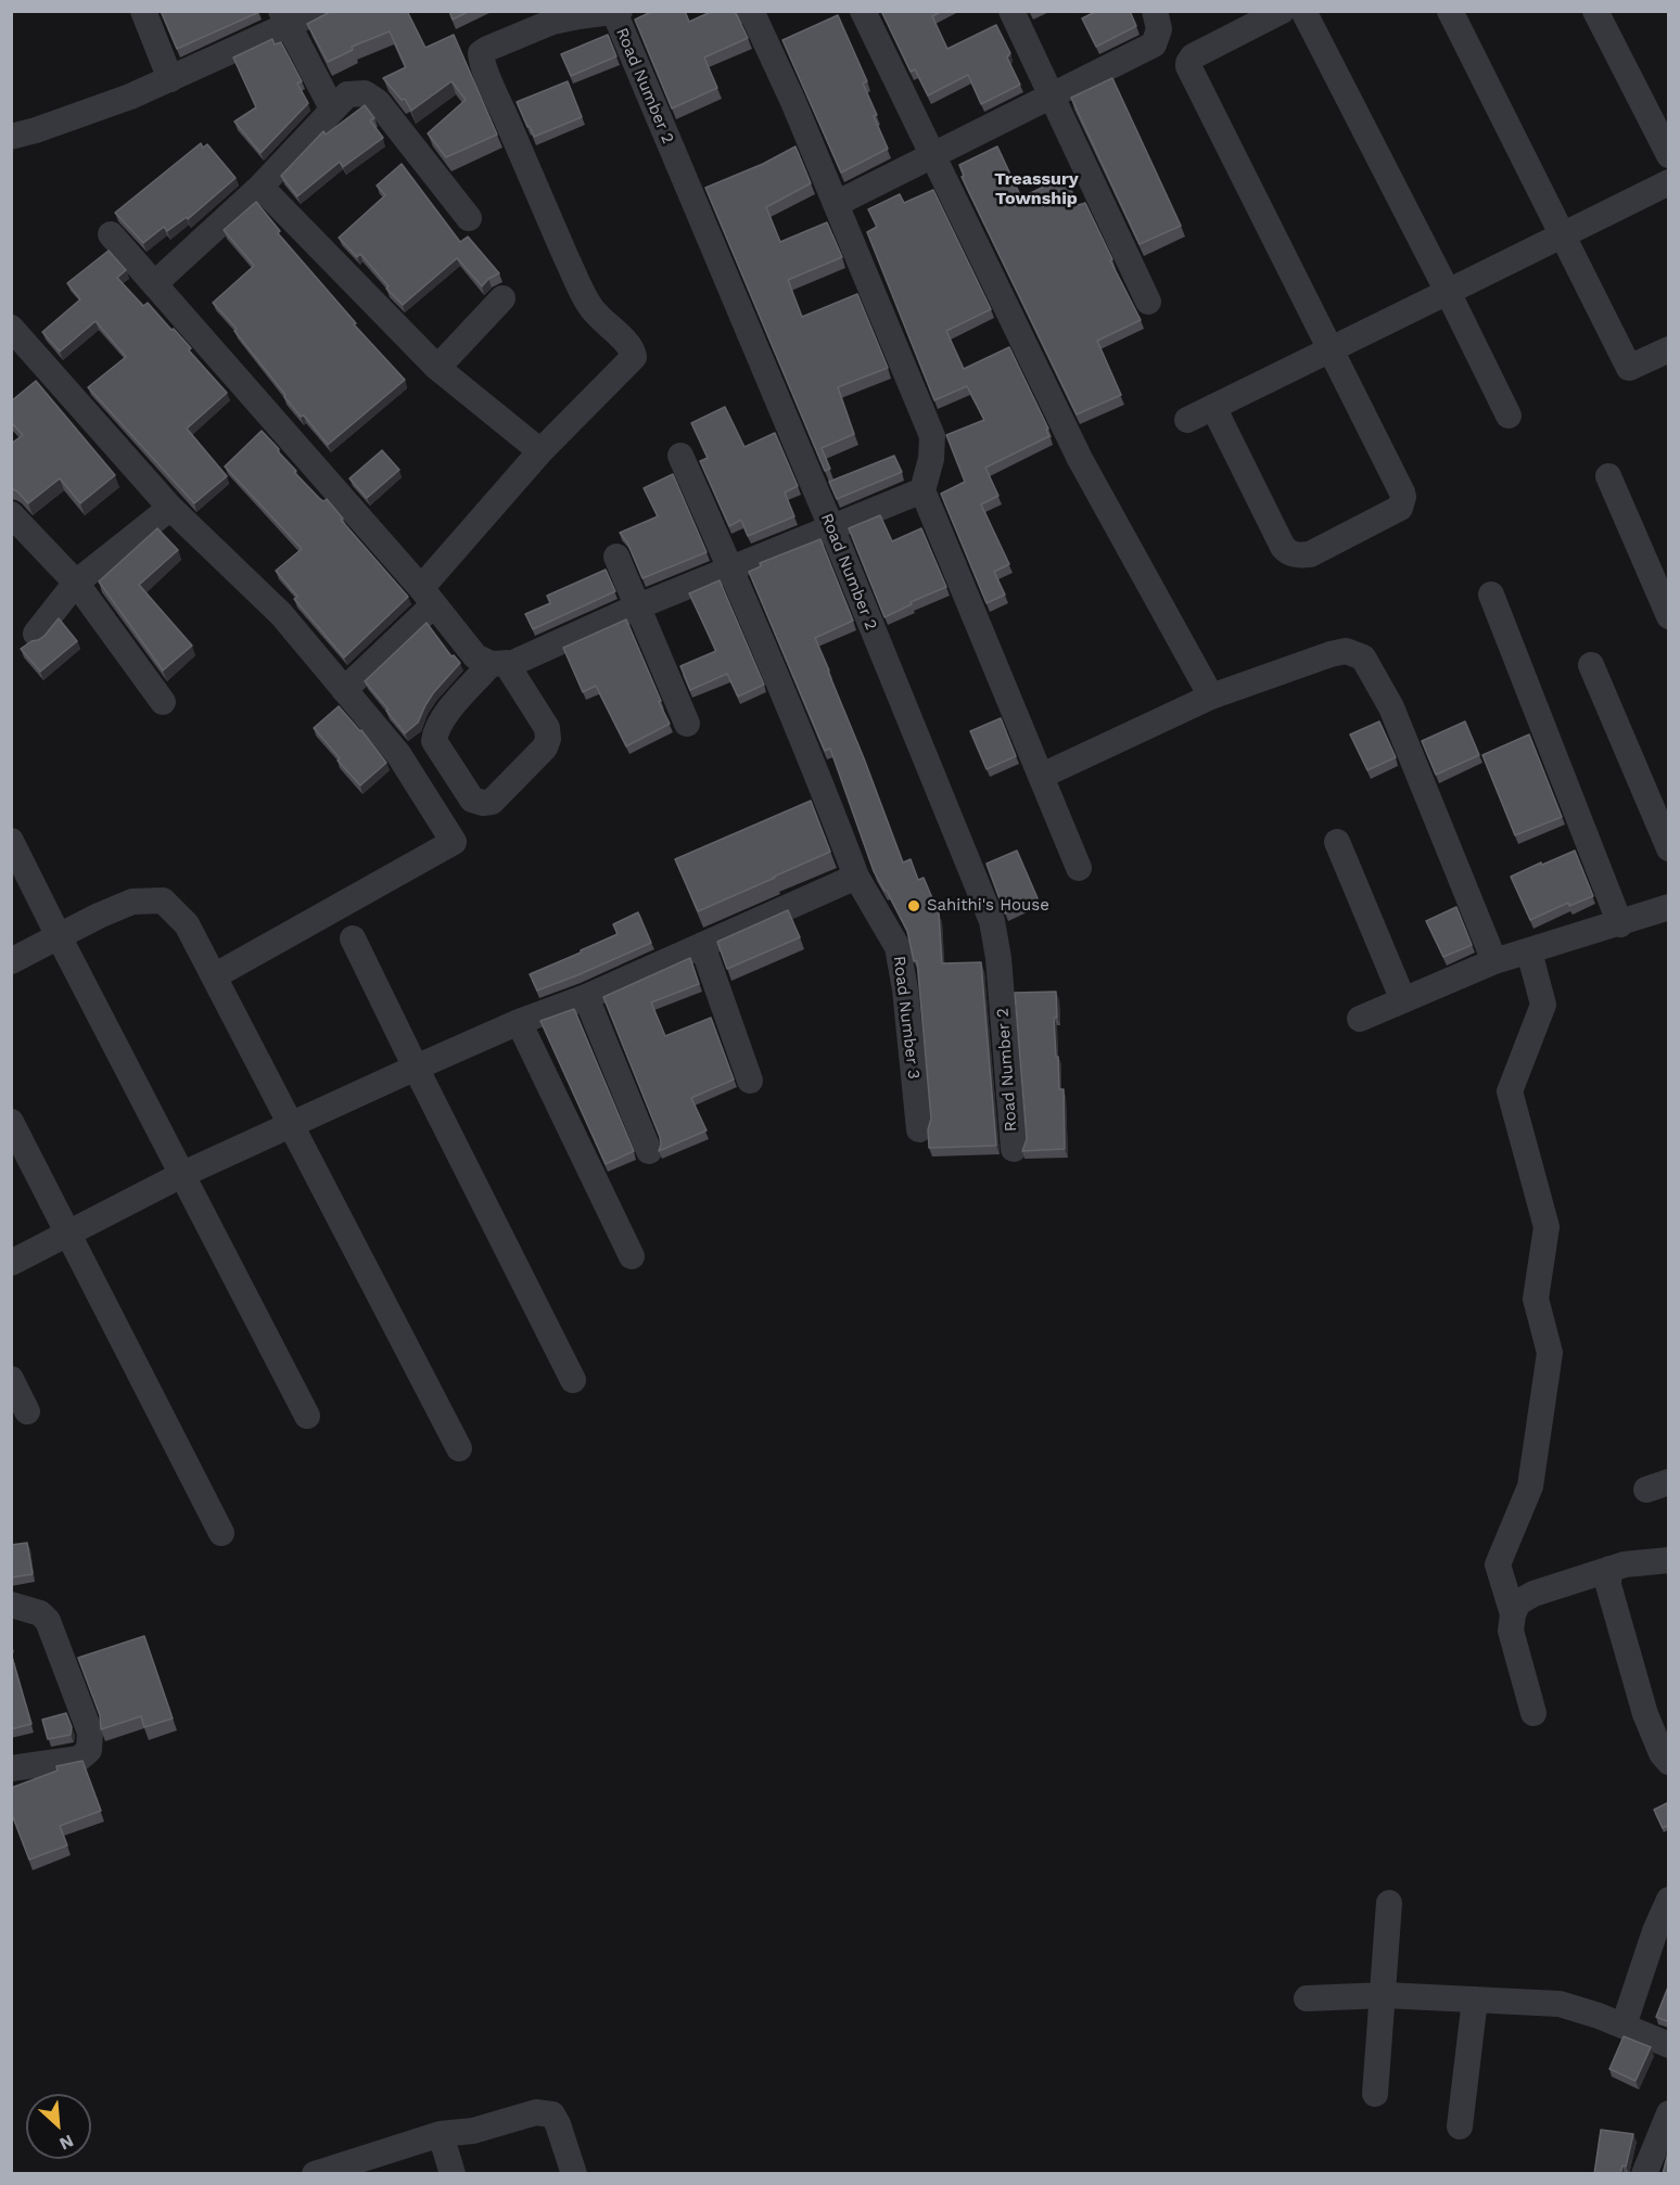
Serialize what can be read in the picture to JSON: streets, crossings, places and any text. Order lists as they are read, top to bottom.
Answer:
{
  "streets": {
    "street": ["Road Number 2", "Road Number 3"]
  },
  "districts": ["Treassury Township"],
  "places": ["Sahithi's House"],
  "north": "bottom right"
}
